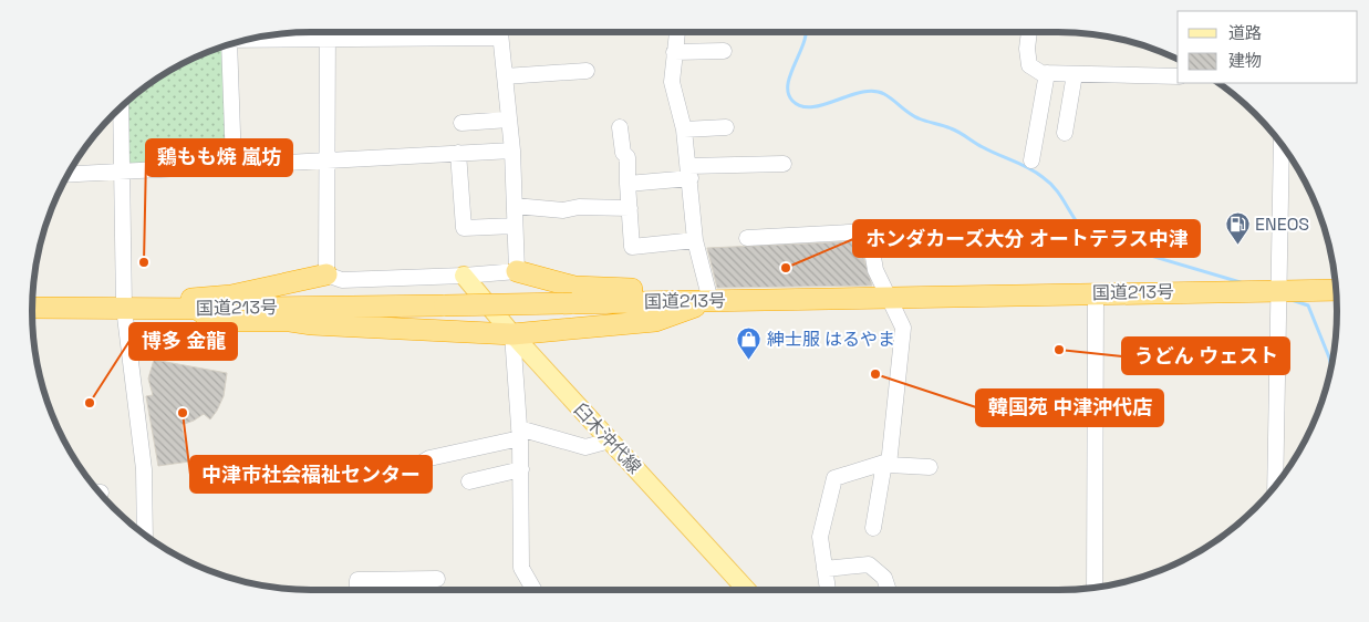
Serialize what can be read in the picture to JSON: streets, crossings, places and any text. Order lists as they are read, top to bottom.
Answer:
{
  "streets": {
    "highway": ["国道213号"],
    "main road": ["臼木沖代線"]
  },
  "places": {
    "fuel station": ["ENEOS"],
    "other": [
      "鶏もも焼 嵐坊",
      "ホンダカーズ大分 オートテラス中津",
      "うどん ウェスト",
      "韓国苑 中津沖代店",
      "博多 金龍",
      "中津市社会福祉センター"
    ],
    "shop": ["紳士服 はるやま"]
  },
  "legend": ["道路", "建物"]
}
